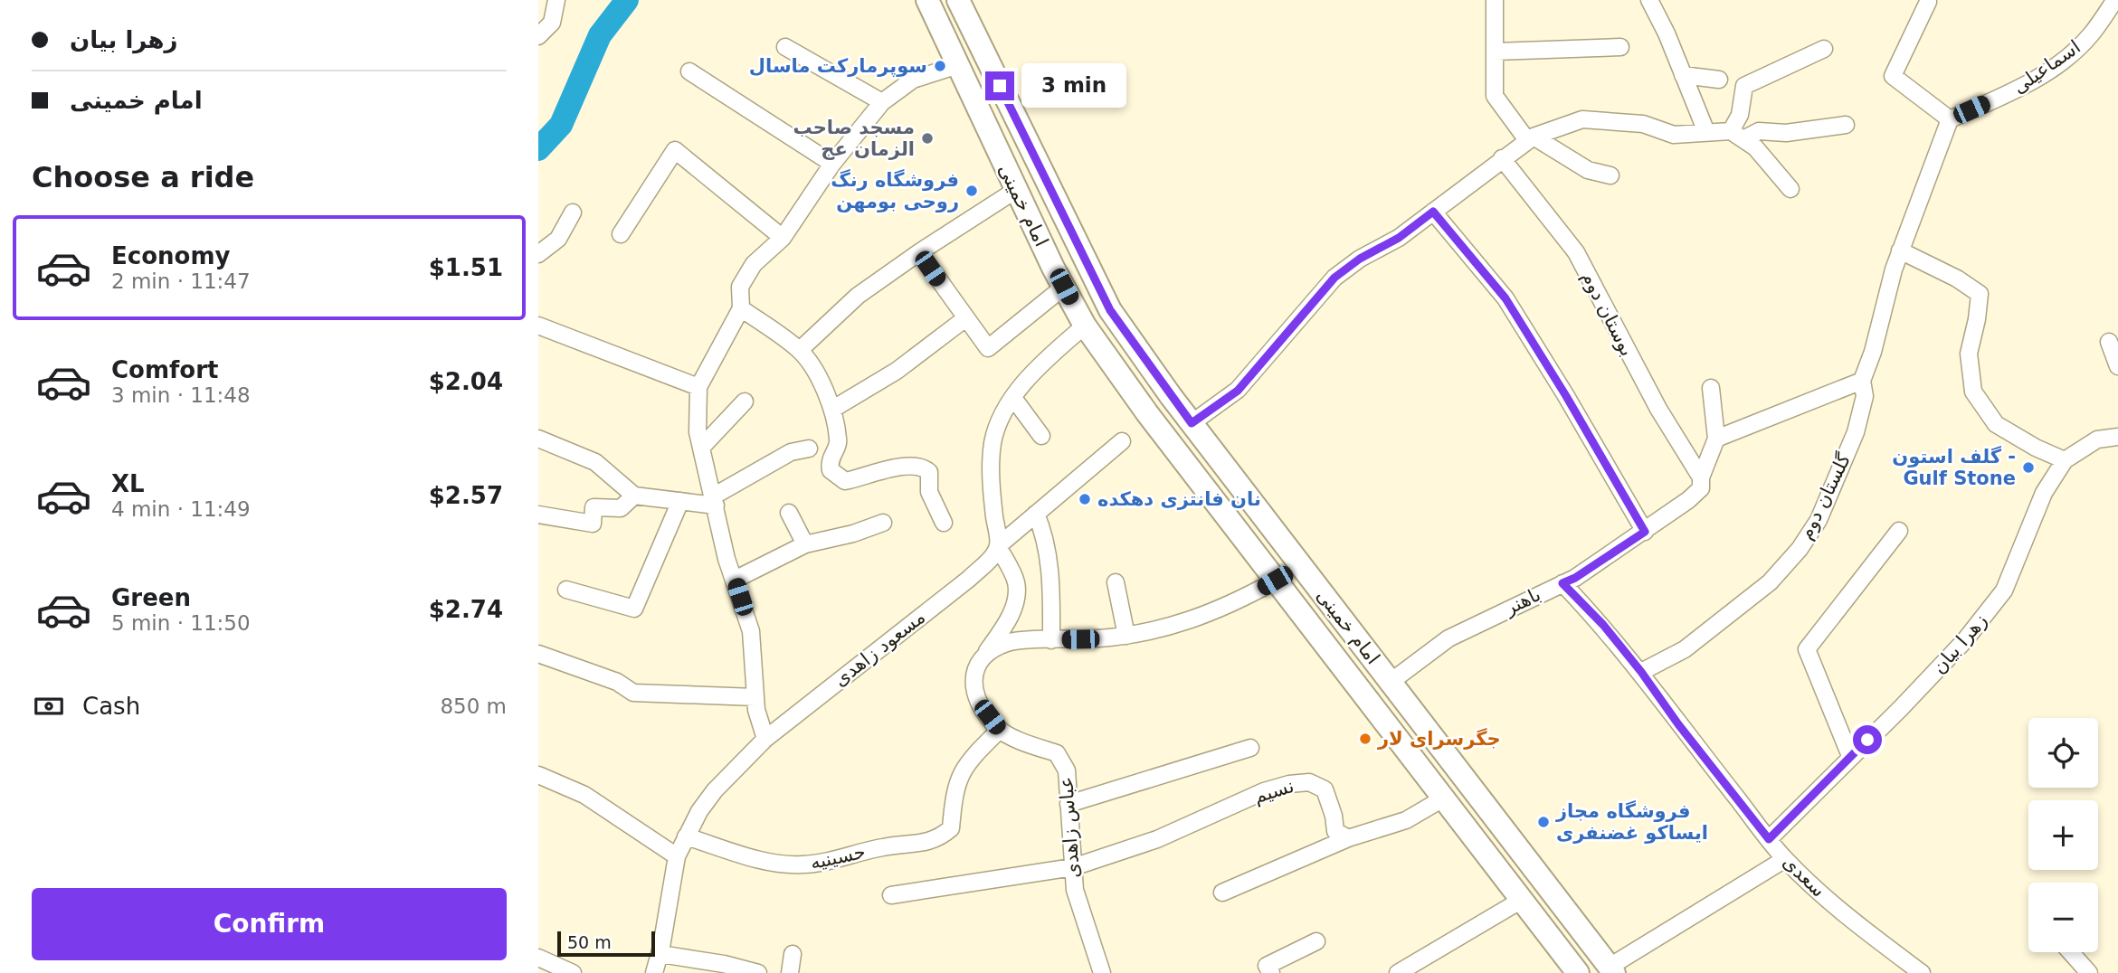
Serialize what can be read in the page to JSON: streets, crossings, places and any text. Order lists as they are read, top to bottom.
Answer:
{
  "streets": {
    "highway": ["امام خمینی"],
    "street": [
      "اسماعیلی",
      "بوستان دوم",
      "گلستان دوم",
      "باهنر",
      "زهرا بیان",
      "مسعود زاهدی",
      "نسیم",
      "عباس زاهدی",
      "حسینیه",
      "سعدی"
    ]
  },
  "crossings": [
    ["امام خمینی", "باهنر"],
    ["بوستان دوم", "باهنر"],
    ["گلستان دوم", "سعدی"],
    ["باهنر", "سعدی"],
    ["زهرا بیان", "سعدی"],
    ["مسعود زاهدی", "حسینیه"],
    ["نسیم", "عباس زاهدی"],
    ["عباس زاهدی", "حسینیه"]
  ],
  "places": [
    "سوپرمارکت ماسال",
    "مسجد صاحب الزمان عج",
    "فروشگاه رنگ روحی بومهن",
    "گلف استون - Gulf Stone",
    "نان فانتزی دهکده",
    "جگرسرای لار",
    "فروشگاه مجاز ایساکو غضنفری"
  ],
  "scale_bar": "50 m",
  "page": {
    "banner": ["زهرا بیان", "امام خمینی"],
    "bubble": "3 min",
    "heading": "Choose a ride",
    "list": [
      {
        "name": "Economy",
        "note": "2 min · 11:47",
        "value": "$1.51"
      },
      {
        "name": "Comfort",
        "note": "3 min · 11:48",
        "value": "$2.04"
      },
      {
        "name": "XL",
        "note": "4 min · 11:49",
        "value": "$2.57"
      },
      {
        "name": "Green",
        "note": "5 min · 11:50",
        "value": "$2.74"
      }
    ],
    "pay": ["Cash", "850 m"],
    "map_buttons": ["+", "−"],
    "buttons": "Confirm",
    "scale": "50 m"
  }
}
